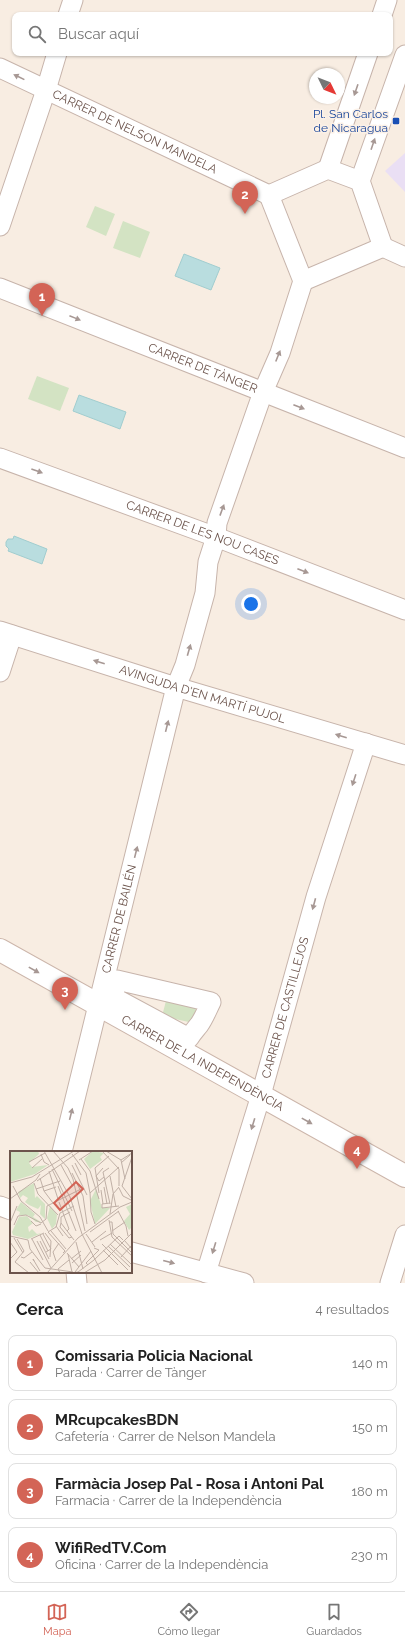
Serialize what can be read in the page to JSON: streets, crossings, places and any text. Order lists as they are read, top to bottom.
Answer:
{
  "streets": {
    "street": [
      "CARRER DE NELSON MANDELA",
      "CARRER DE TÀNGER",
      "CARRER DE LES NOU CASES",
      "AVINGUDA D'EN MARTÍ PUJOL",
      "CARRER DE BAILÉN",
      "CARRER DE CASTILLEJOS",
      "CARRER DE LA INDEPENDÈNCIA"
    ]
  },
  "crossings": [
    ["CARRER DE TÀNGER", "CARRER DE BAILÉN"],
    ["CARRER DE LES NOU CASES", "CARRER DE BAILÉN"],
    ["AVINGUDA D'EN MARTÍ PUJOL", "CARRER DE BAILÉN"],
    ["AVINGUDA D'EN MARTÍ PUJOL", "CARRER DE CASTILLEJOS"],
    ["CARRER DE BAILÉN", "CARRER DE LA INDEPENDÈNCIA"],
    ["CARRER DE CASTILLEJOS", "CARRER DE LA INDEPENDÈNCIA"]
  ],
  "one_way": [
    "CARRER DE TÀNGER",
    "CARRER DE LES NOU CASES",
    "AVINGUDA D'EN MARTÍ PUJOL",
    "CARRER DE BAILÉN",
    "CARRER DE CASTILLEJOS",
    "CARRER DE LA INDEPENDÈNCIA"
  ],
  "places": {
    "transit": ["Pl. San Carlos de Nicaragua"]
  },
  "north": "bottom right",
  "page": {
    "search": "Buscar aquí",
    "pins": [
      "2",
      "1",
      "3",
      "4"
    ],
    "heading": ["Cerca", "4 resultados"],
    "list": [
      {
        "mark": "1",
        "name": "Comissaria Policia Nacional",
        "note": "Parada · Carrer de Tànger",
        "value": "140 m"
      },
      {
        "mark": "2",
        "name": "MRcupcakesBDN",
        "note": "Cafetería · Carrer de Nelson Mandela",
        "value": "150 m"
      },
      {
        "mark": "3",
        "name": "Farmàcia Josep Pal - Rosa i Antoni Pal",
        "note": "Farmacia · Carrer de la Independència",
        "value": "180 m"
      },
      {
        "mark": "4",
        "name": "WifiRedTV.Com",
        "note": "Oficina · Carrer de la Independència",
        "value": "230 m"
      }
    ],
    "nav": ["Mapa", "Cómo llegar", "Guardados"]
  }
}
